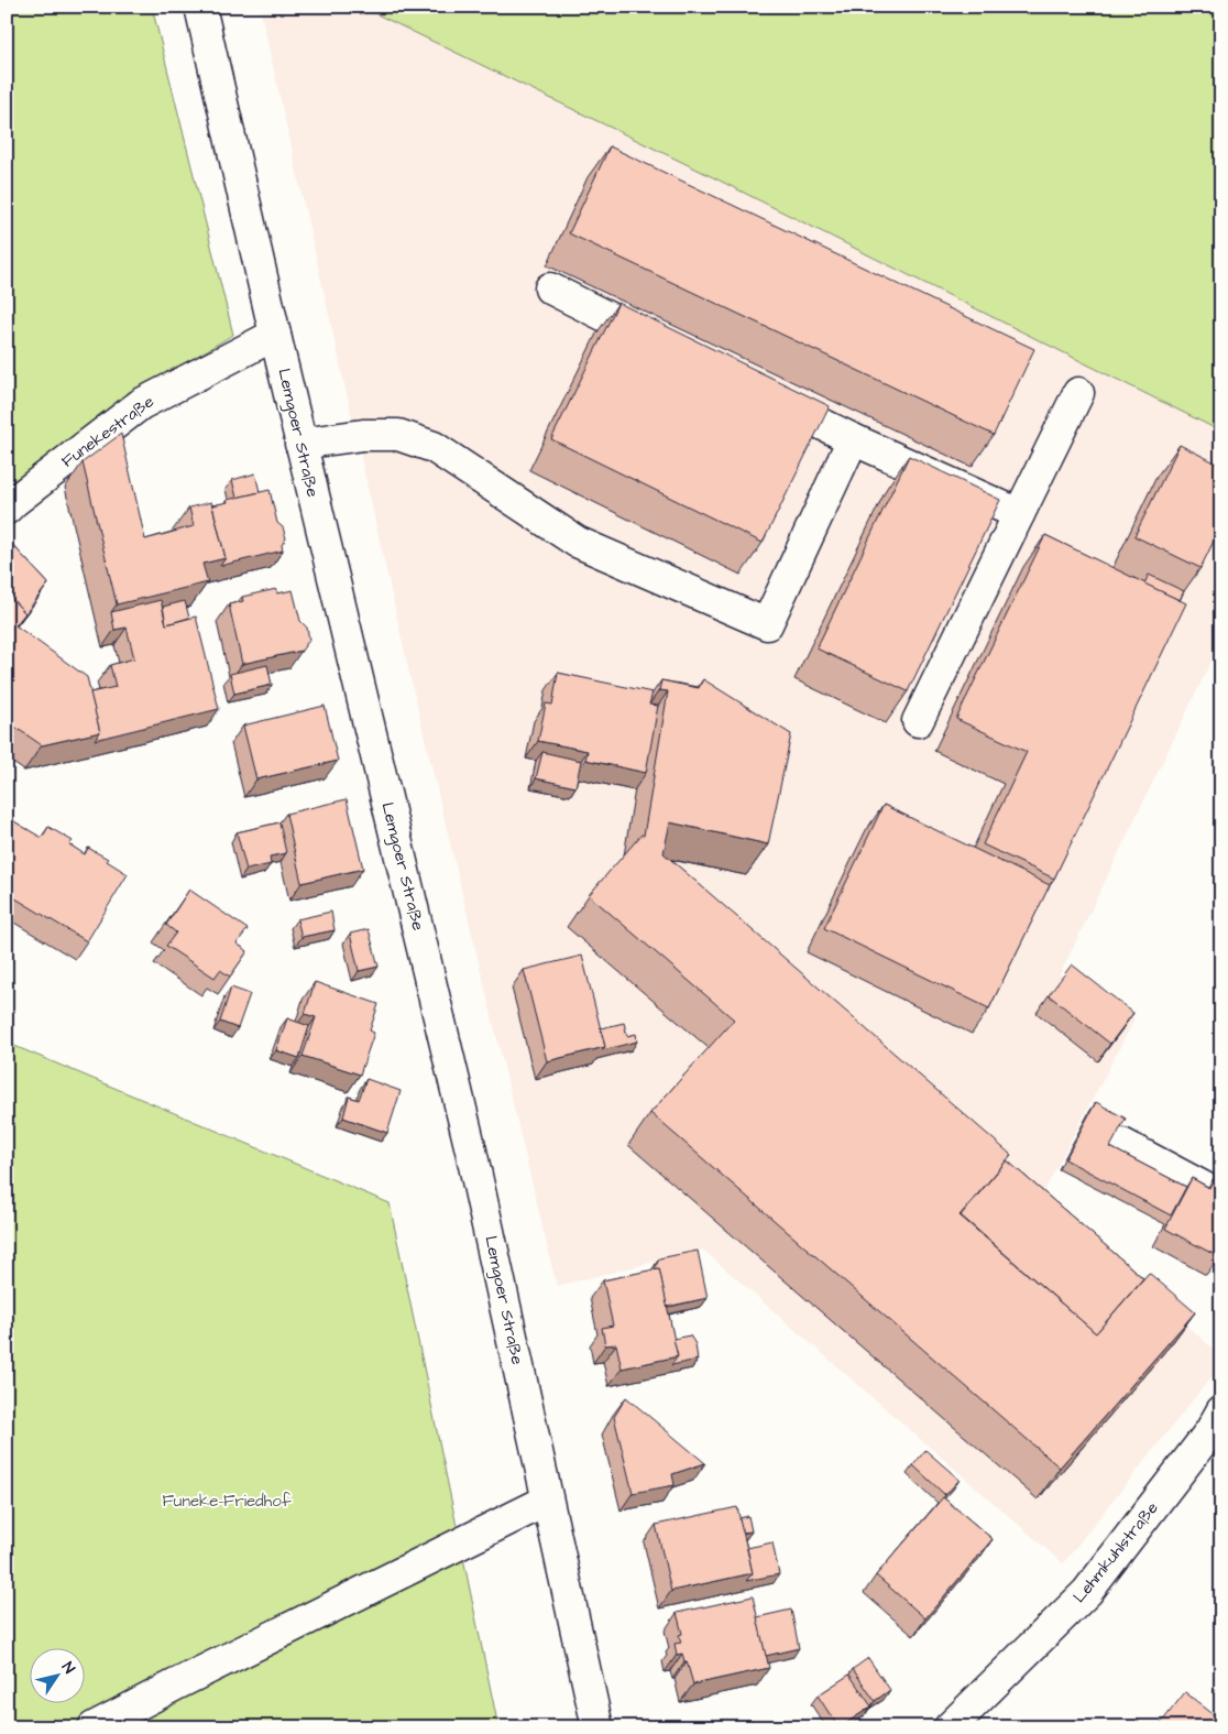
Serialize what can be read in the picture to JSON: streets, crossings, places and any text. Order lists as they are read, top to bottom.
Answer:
{
  "streets": {
    "street": ["Funekestraße", "Lemgoer Straße", "Lehmkuhlstraße"]
  },
  "crossings": [
    ["Funekestraße", "Lemgoer Straße"]
  ],
  "parks": ["Funeke-Friedhof"],
  "north": "top right"
}
